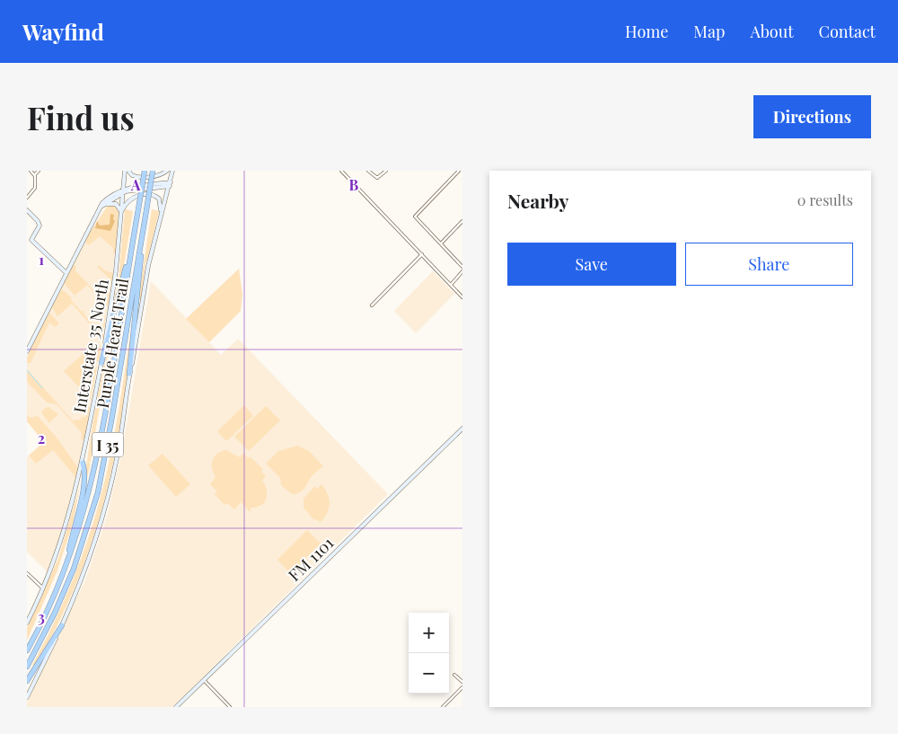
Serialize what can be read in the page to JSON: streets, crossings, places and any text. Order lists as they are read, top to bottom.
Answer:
{
  "streets": {
    "highway": ["Purple Heart Trail", "I 35"],
    "main road": ["Interstate 35 North", "FM 1101"]
  },
  "page": {
    "header": "Wayfind",
    "nav": [
      "Home",
      "Map",
      "About",
      "Contact"
    ],
    "buttons": [
      "Directions",
      ["Save", "Share"]
    ],
    "title": "Find us",
    "heading": ["Nearby", "0 results"],
    "map_buttons": ["+", "−"]
  },
  "grid": {
    "columns": ["A", "B"],
    "rows": ["1", "2", "3"]
  }
}
